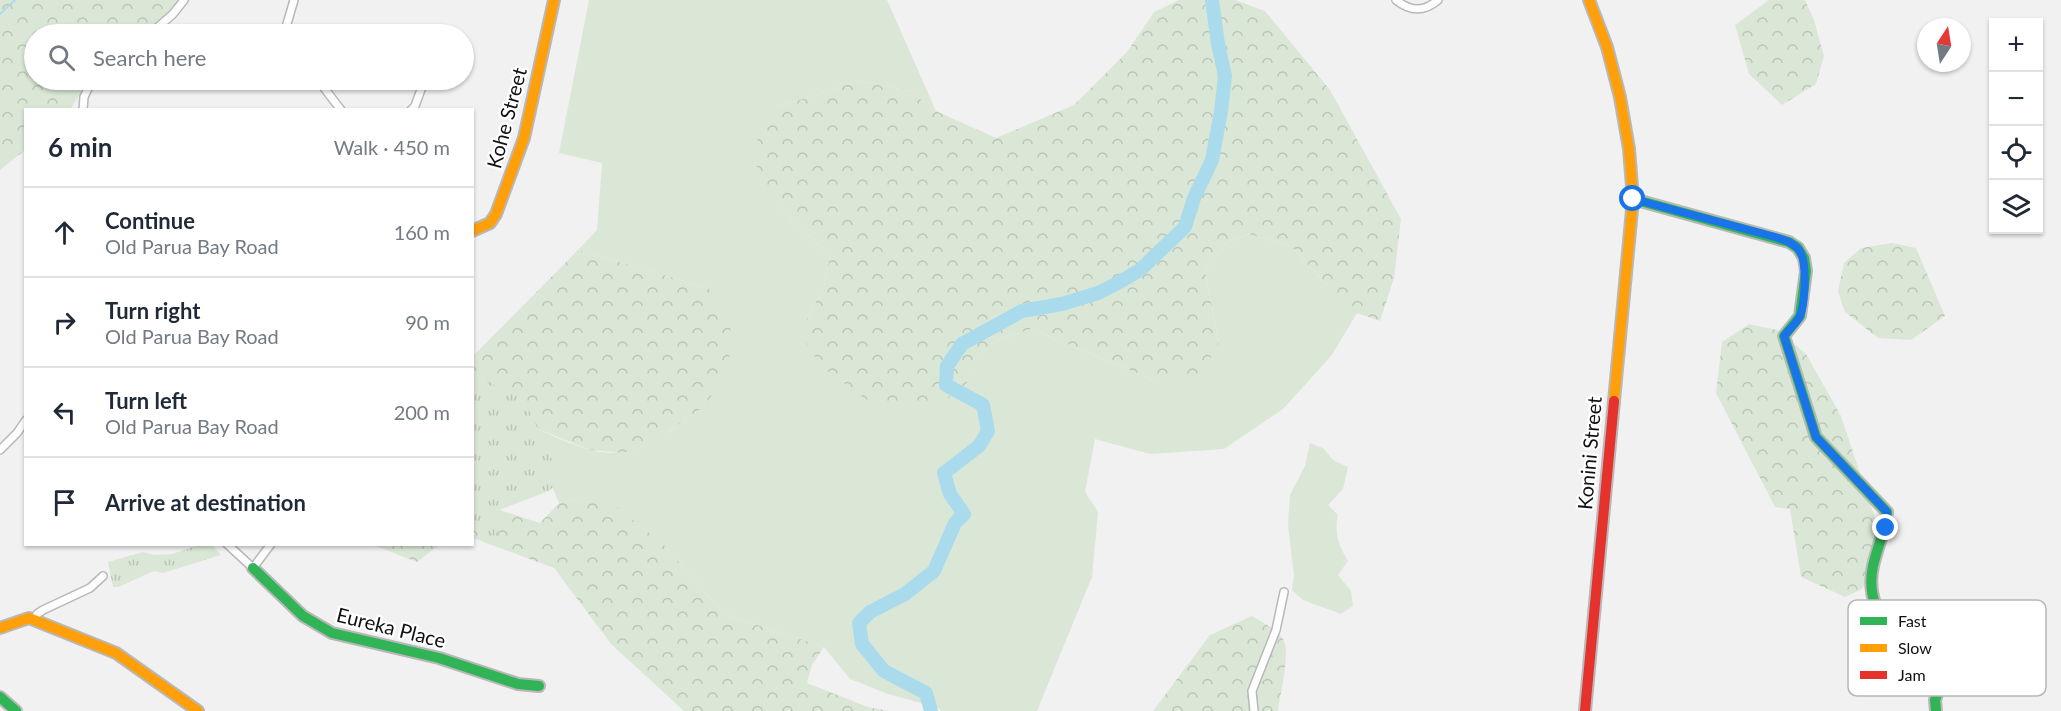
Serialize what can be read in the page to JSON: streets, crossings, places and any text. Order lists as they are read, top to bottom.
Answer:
{
  "streets": {
    "street": ["Kohe Street", "Konini Street", "Eureka Place"]
  },
  "legend": ["Fast", "Slow", "Jam"],
  "north": "top",
  "page": {
    "map_buttons": ["+", "−"],
    "search": "Search here",
    "heading": ["6 min", "Walk · 450 m"],
    "list": [
      ["Continue", "Old Parua Bay Road", "160 m"],
      ["Turn right", "Old Parua Bay Road", "90 m"],
      ["Turn left", "Old Parua Bay Road", "200 m"],
      "Arrive at destination"
    ]
  }
}
